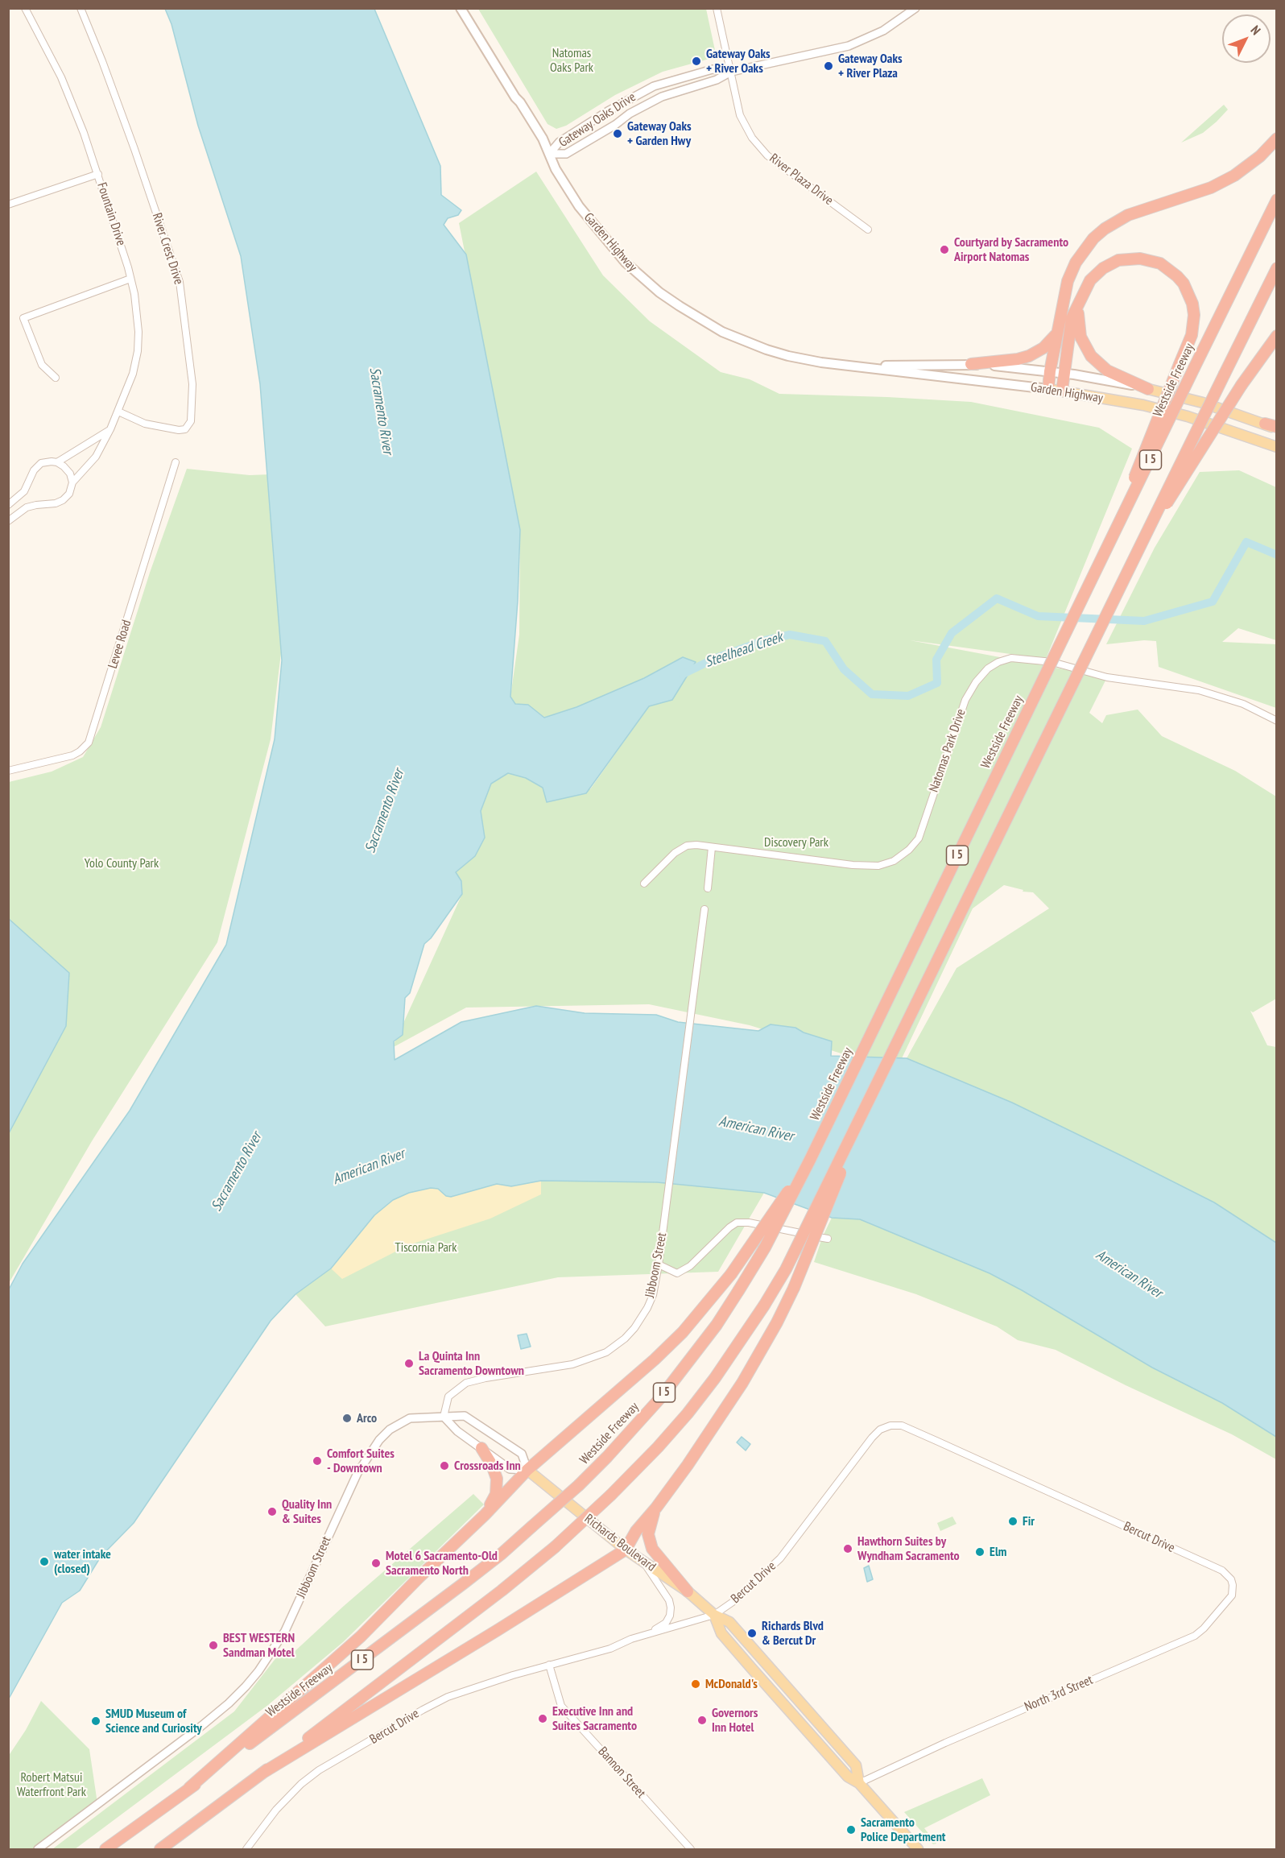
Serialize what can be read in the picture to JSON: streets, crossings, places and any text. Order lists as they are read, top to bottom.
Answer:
{
  "streets": {
    "highway": ["Westside Freeway", "I 5"],
    "main road": ["Garden Highway", "Richards Boulevard"],
    "street": [
      "Gateway Oaks Drive",
      "River Plaza Drive",
      "Fountain Drive",
      "River Crest Drive",
      "Levee Road",
      "Natomas Park Drive",
      "Jibboom Street",
      "Bercut Drive",
      "North 3rd Street",
      "Bannon Street"
    ]
  },
  "crossings": [
    ["Gateway Oaks Drive", "River Plaza Drive"],
    ["Gateway Oaks Drive", "Garden Highway"],
    ["Fountain Drive", "River Crest Drive"],
    ["Jibboom Street", "Richards Boulevard"],
    ["Bercut Drive", "Richards Boulevard"],
    ["Bercut Drive", "North 3rd Street"],
    ["Bercut Drive", "Bannon Street"],
    ["Richards Boulevard", "North 3rd Street"]
  ],
  "water": ["Sacramento River", "Steelhead Creek", "American River"],
  "parks": [
    "Natomas Oaks Park",
    "Discovery Park",
    "Yolo County Park",
    "Tiscornia Park",
    "Robert Matsui Waterfront Park"
  ],
  "places": [
    "Gateway Oaks + River Oaks",
    "Gateway Oaks + River Plaza",
    "Gateway Oaks + Garden Hwy",
    "Courtyard by Sacramento Airport Natomas",
    "La Quinta Inn Sacramento Downtown",
    "Arco",
    "Comfort Suites - Downtown",
    "Crossroads Inn",
    "Quality Inn & Suites",
    "Fir",
    "Hawthorn Suites by Wyndham Sacramento",
    "Elm",
    "water intake (closed)",
    "Motel 6 Sacramento-Old Sacramento North",
    "Richards Blvd & Bercut Dr",
    "BEST WESTERN Sandman Motel",
    "McDonald's",
    "Executive Inn and Suites Sacramento",
    "Governors Inn Hotel",
    "SMUD Museum of Science and Curiosity",
    "Sacramento Police Department"
  ],
  "north": "top right"
}
